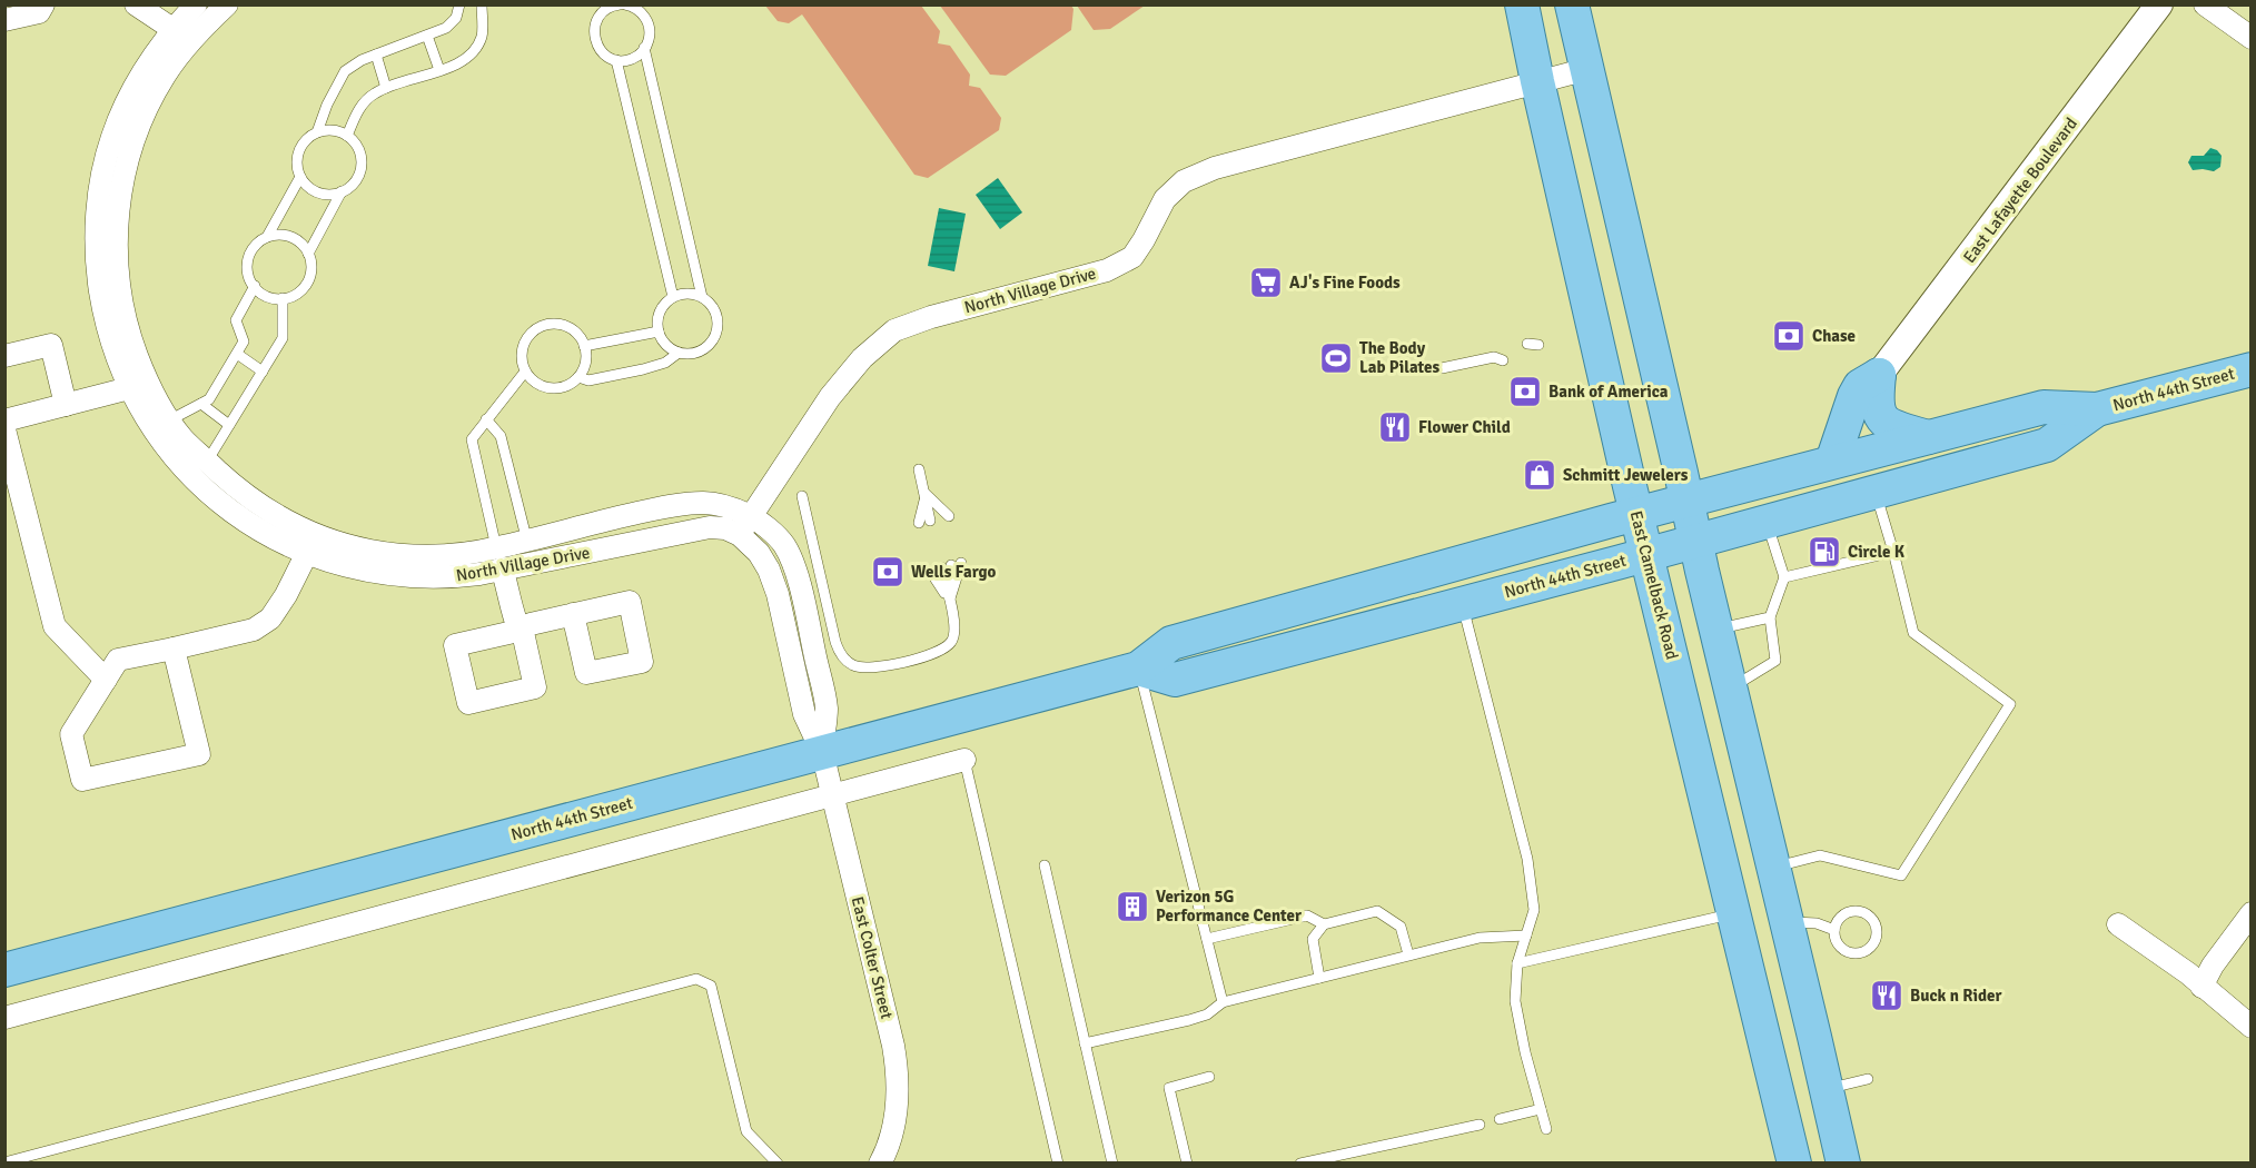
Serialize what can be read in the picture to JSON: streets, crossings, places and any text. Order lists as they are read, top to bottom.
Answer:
{
  "streets": {
    "main road": ["North 44th Street", "East Camelback Road"],
    "street": ["East Lafayette Boulevard", "North Village Drive", "East Colter Street"]
  },
  "crossings": [
    ["North Village Drive", "East Camelback Road"],
    ["North Village Drive", "East Colter Street"],
    ["North 44th Street", "East Camelback Road"],
    ["North 44th Street", "East Colter Street"]
  ],
  "places": {
    "supermarket": ["AJ's Fine Foods"],
    "bank": ["Chase", "Bank of America", "Wells Fargo"],
    "sports": ["The Body Lab Pilates"],
    "restaurant": ["Flower Child", "Buck n Rider"],
    "shop": ["Schmitt Jewelers"],
    "fuel station": ["Circle K"],
    "building": ["Verizon 5G Performance Center"]
  }
}
